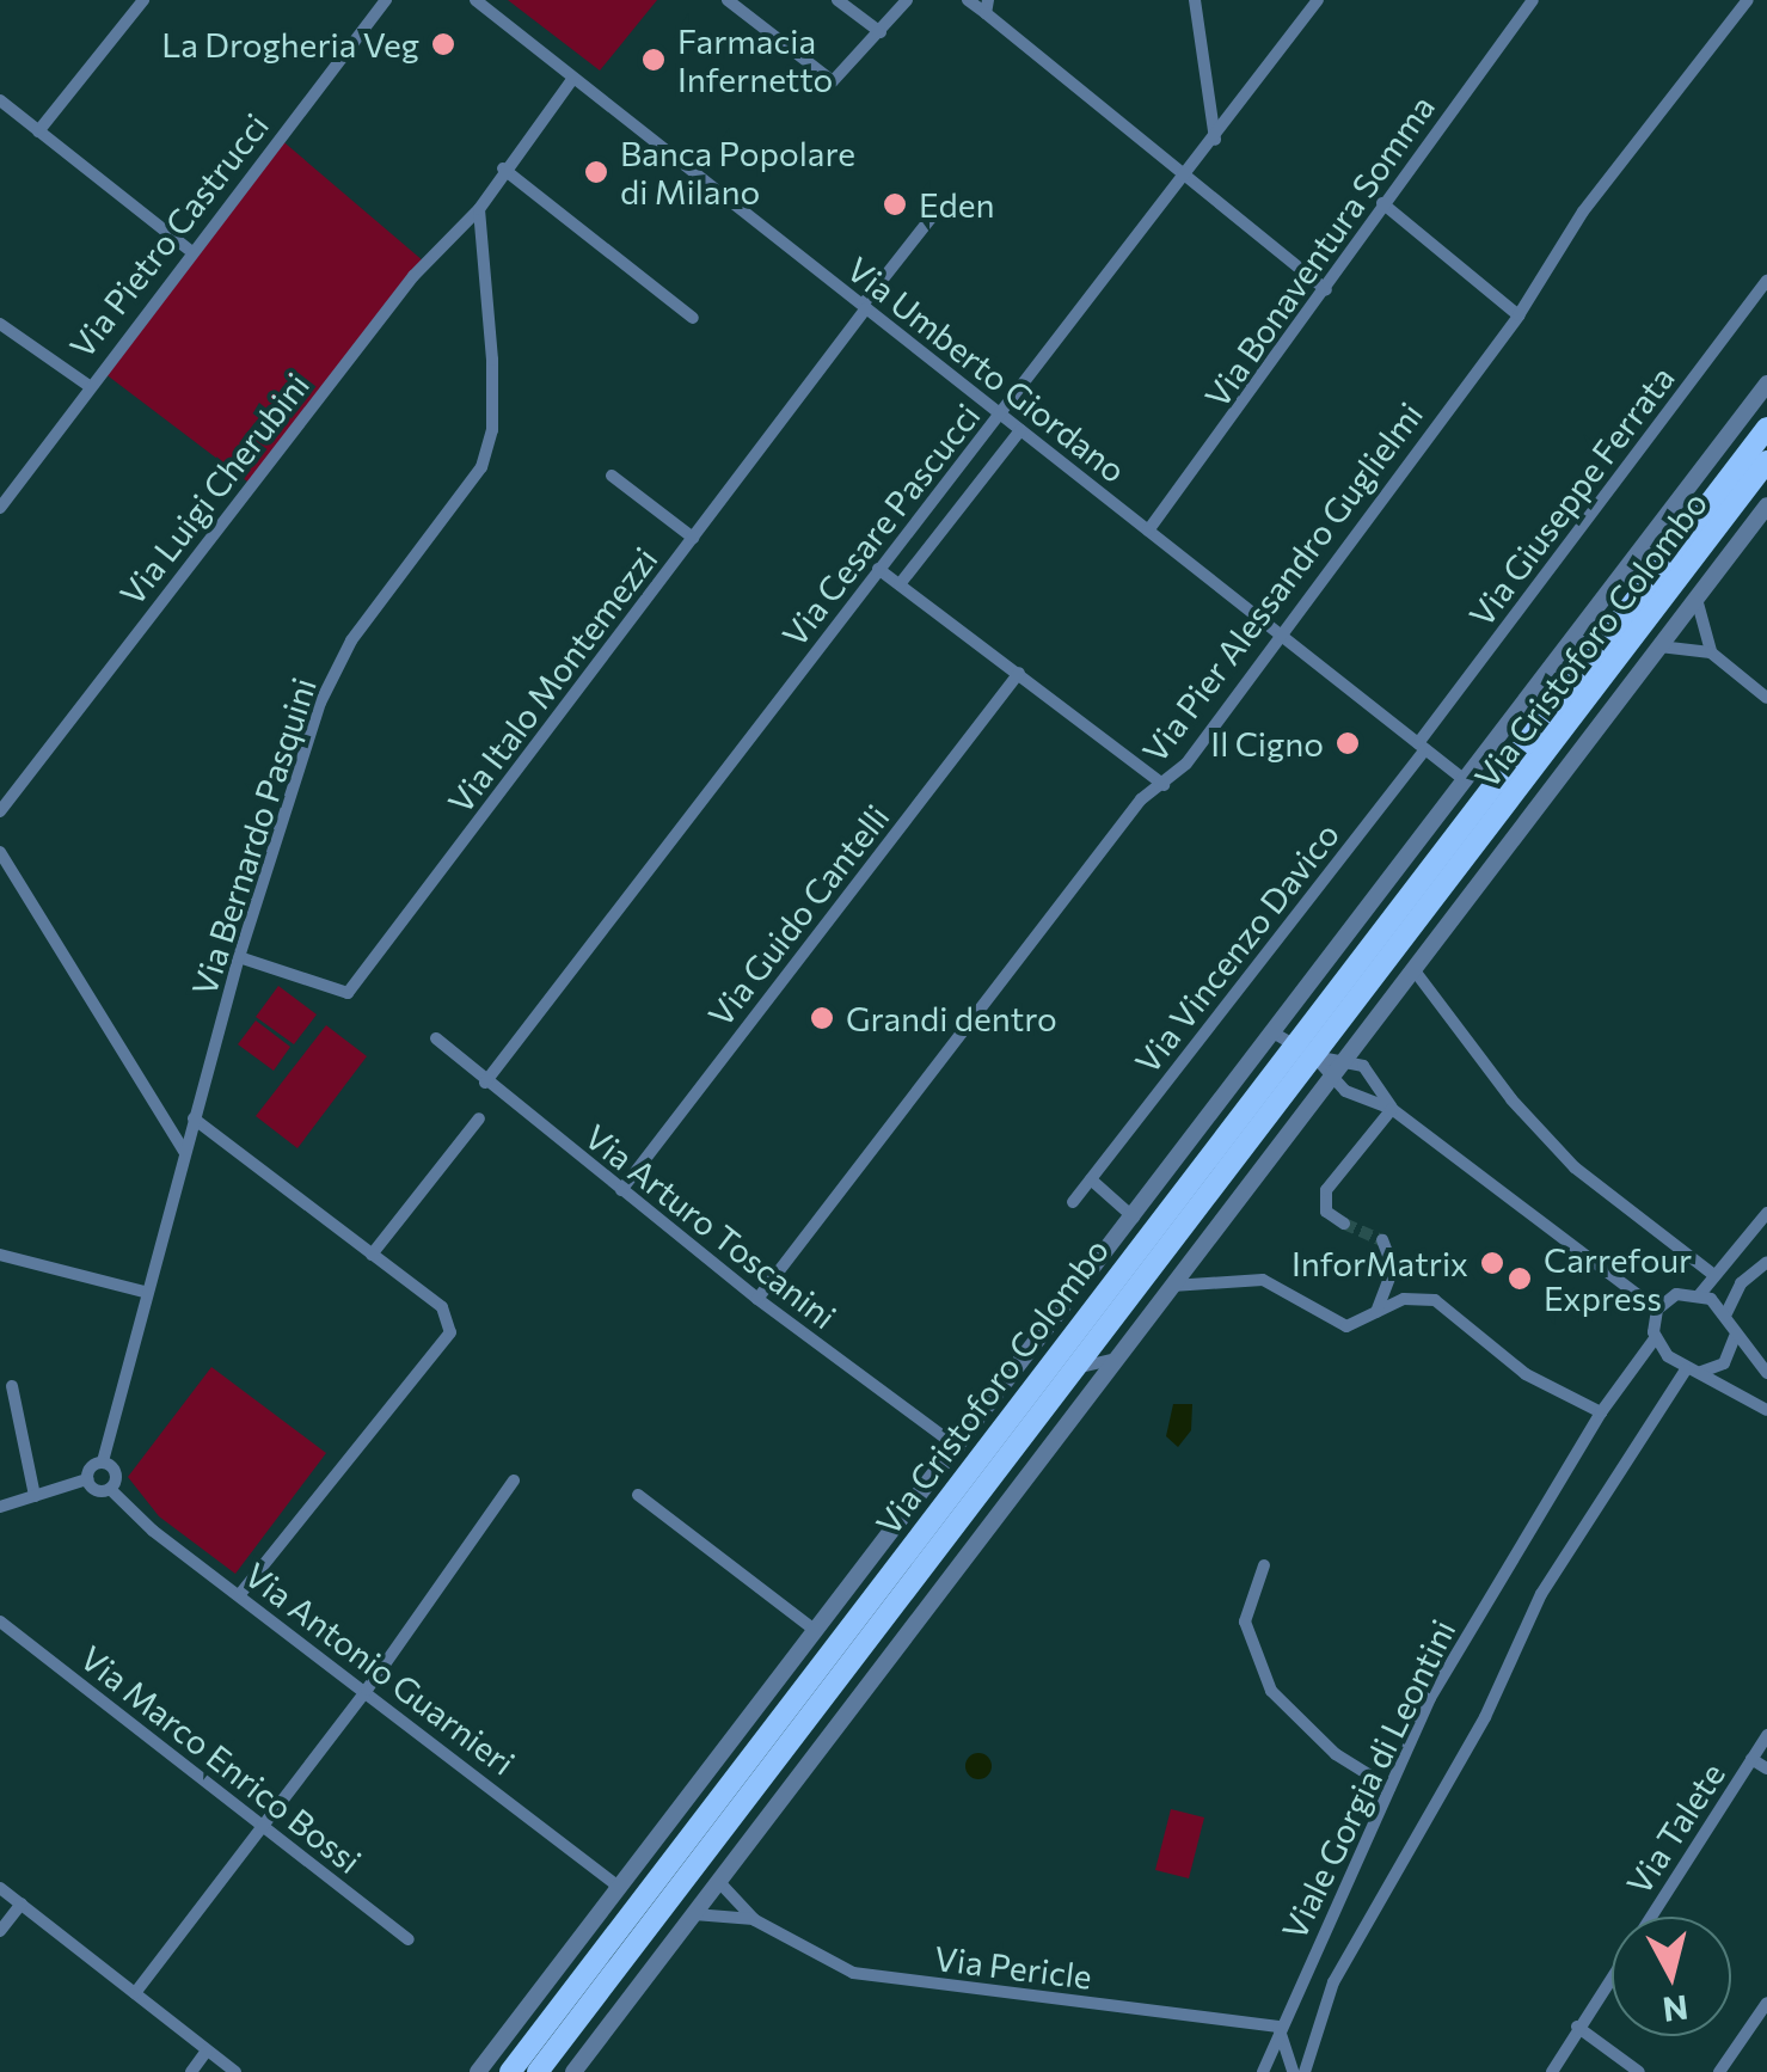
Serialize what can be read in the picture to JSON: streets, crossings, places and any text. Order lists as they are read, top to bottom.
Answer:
{
  "streets": {
    "main road": ["Via Cristoforo Colombo"],
    "street": [
      "Via Pietro Castrucci",
      "Via Bonaventura Somma",
      "Via Umberto Giordano",
      "Via Luigi Cherubini",
      "Via Giuseppe Ferrata",
      "Via Cesare Pascucci",
      "Via Pier Alessandro Guglielmi",
      "Via Italo Montemezzi",
      "Via Bernardo Pasquini",
      "Via Guido Cantelli",
      "Via Vincenzo Davico",
      "Via Arturo Toscanini",
      "Via Antonio Guarnieri",
      "Via Marco Enrico Bossi",
      "Viale Gorgia di Leontini",
      "Via Talete",
      "Via Pericle"
    ]
  },
  "crossings": [
    ["Via Bonaventura Somma", "Via Umberto Giordano"],
    ["Via Umberto Giordano", "Via Giuseppe Ferrata"],
    ["Via Umberto Giordano", "Via Cesare Pascucci"],
    ["Via Umberto Giordano", "Via Pier Alessandro Guglielmi"],
    ["Via Umberto Giordano", "Via Cristoforo Colombo"],
    ["Via Umberto Giordano", "Via Italo Montemezzi"],
    ["Via Umberto Giordano", "Via Vincenzo Davico"],
    ["Via Luigi Cherubini", "Via Bernardo Pasquini"],
    ["Via Giuseppe Ferrata", "Via Vincenzo Davico"],
    ["Via Cesare Pascucci", "Via Arturo Toscanini"],
    ["Via Pier Alessandro Guglielmi", "Via Arturo Toscanini"],
    ["Via Cristoforo Colombo", "Via Arturo Toscanini"],
    ["Via Cristoforo Colombo", "Via Antonio Guarnieri"],
    ["Via Cristoforo Colombo", "Via Pericle"],
    ["Via Italo Montemezzi", "Via Bernardo Pasquini"],
    ["Via Guido Cantelli", "Via Arturo Toscanini"],
    ["Viale Gorgia di Leontini", "Via Pericle"]
  ],
  "places": [
    "La Drogheria Veg",
    "Farmacia Infernetto",
    "Banca Popolare di Milano",
    "Eden",
    "Il Cigno",
    "Grandi dentro",
    "InforMatrix",
    "Carrefour Express"
  ],
  "north": "bottom"
}
